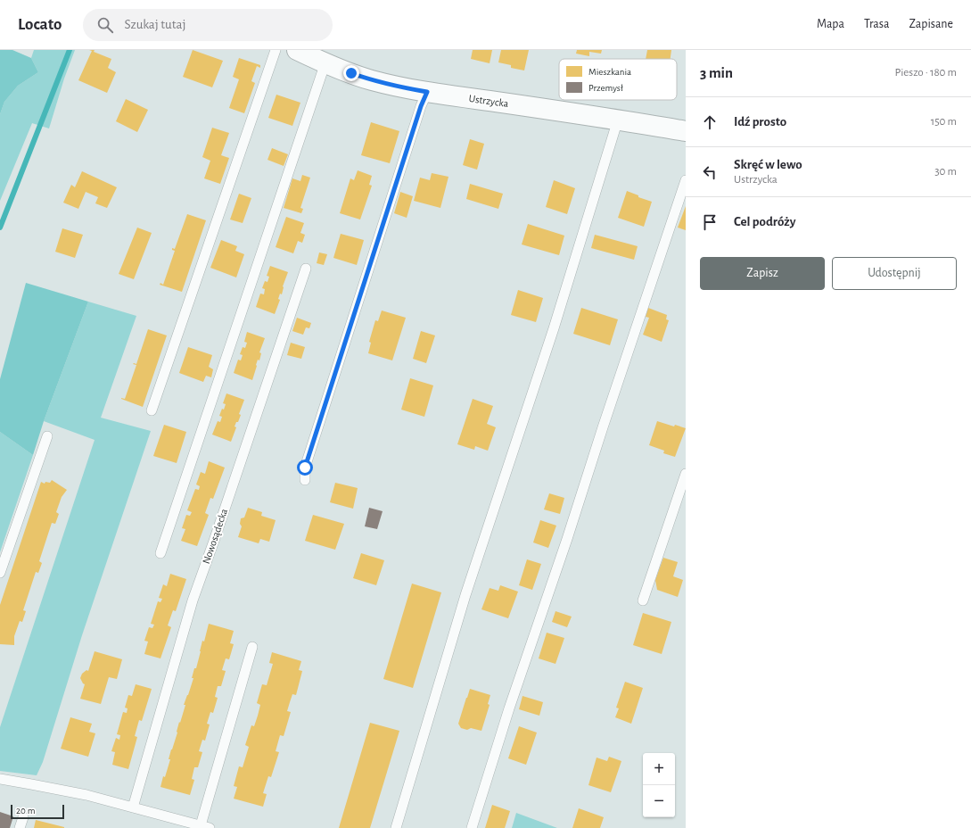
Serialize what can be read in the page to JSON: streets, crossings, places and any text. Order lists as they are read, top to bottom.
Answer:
{
  "streets": {
    "street": ["Ustrzycka"],
    "lane": ["Nowosądecka"]
  },
  "legend": ["Mieszkania", "Przemysł"],
  "scale_bar": "20 m",
  "page": {
    "header": "Locato",
    "search": "Szukaj tutaj",
    "nav": ["Mapa", "Trasa", "Zapisane"],
    "heading": ["3 min", "Pieszo · 180 m"],
    "list": [
      ["Idź prosto", "150 m"],
      ["Skręć w lewo", "Ustrzycka", "30 m"],
      "Cel podróży"
    ],
    "buttons": ["Zapisz", "Udostępnij"],
    "map_buttons": ["+", "−"],
    "scale": "20 m"
  }
}
